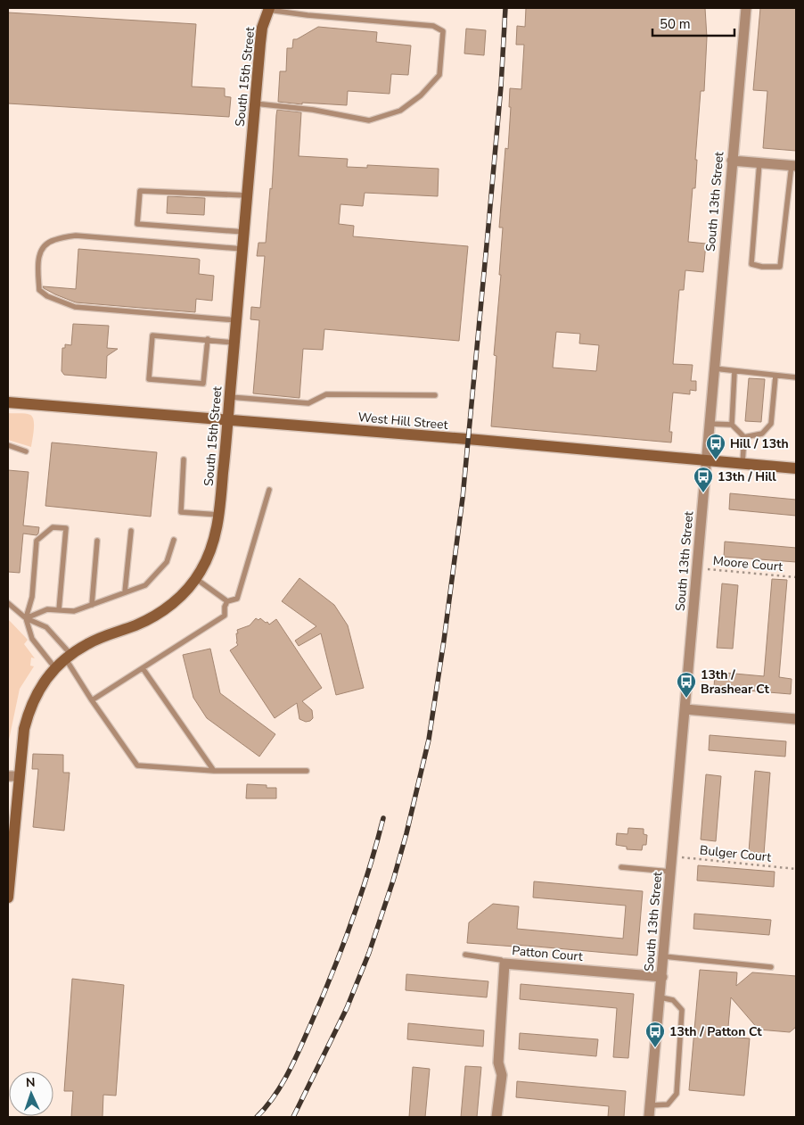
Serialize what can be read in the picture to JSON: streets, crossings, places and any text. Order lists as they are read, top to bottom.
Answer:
{
  "streets": {
    "street": [
      "South 15th Street",
      "South 13th Street",
      "West Hill Street",
      "Patton Court"
    ],
    "path": ["Moore Court", "Bulger Court"]
  },
  "crossings": [
    ["South 15th Street", "West Hill Street"],
    ["South 13th Street", "West Hill Street"],
    ["South 13th Street", "Moore Court"],
    ["South 13th Street", "Bulger Court"],
    ["South 13th Street", "Patton Court"]
  ],
  "places": {
    "bus stop": [
      "Hill / 13th",
      "13th / Hill",
      "13th / Brashear Ct",
      "13th / Patton Ct"
    ]
  },
  "scale_bar": "50 m",
  "north": "top"
}
